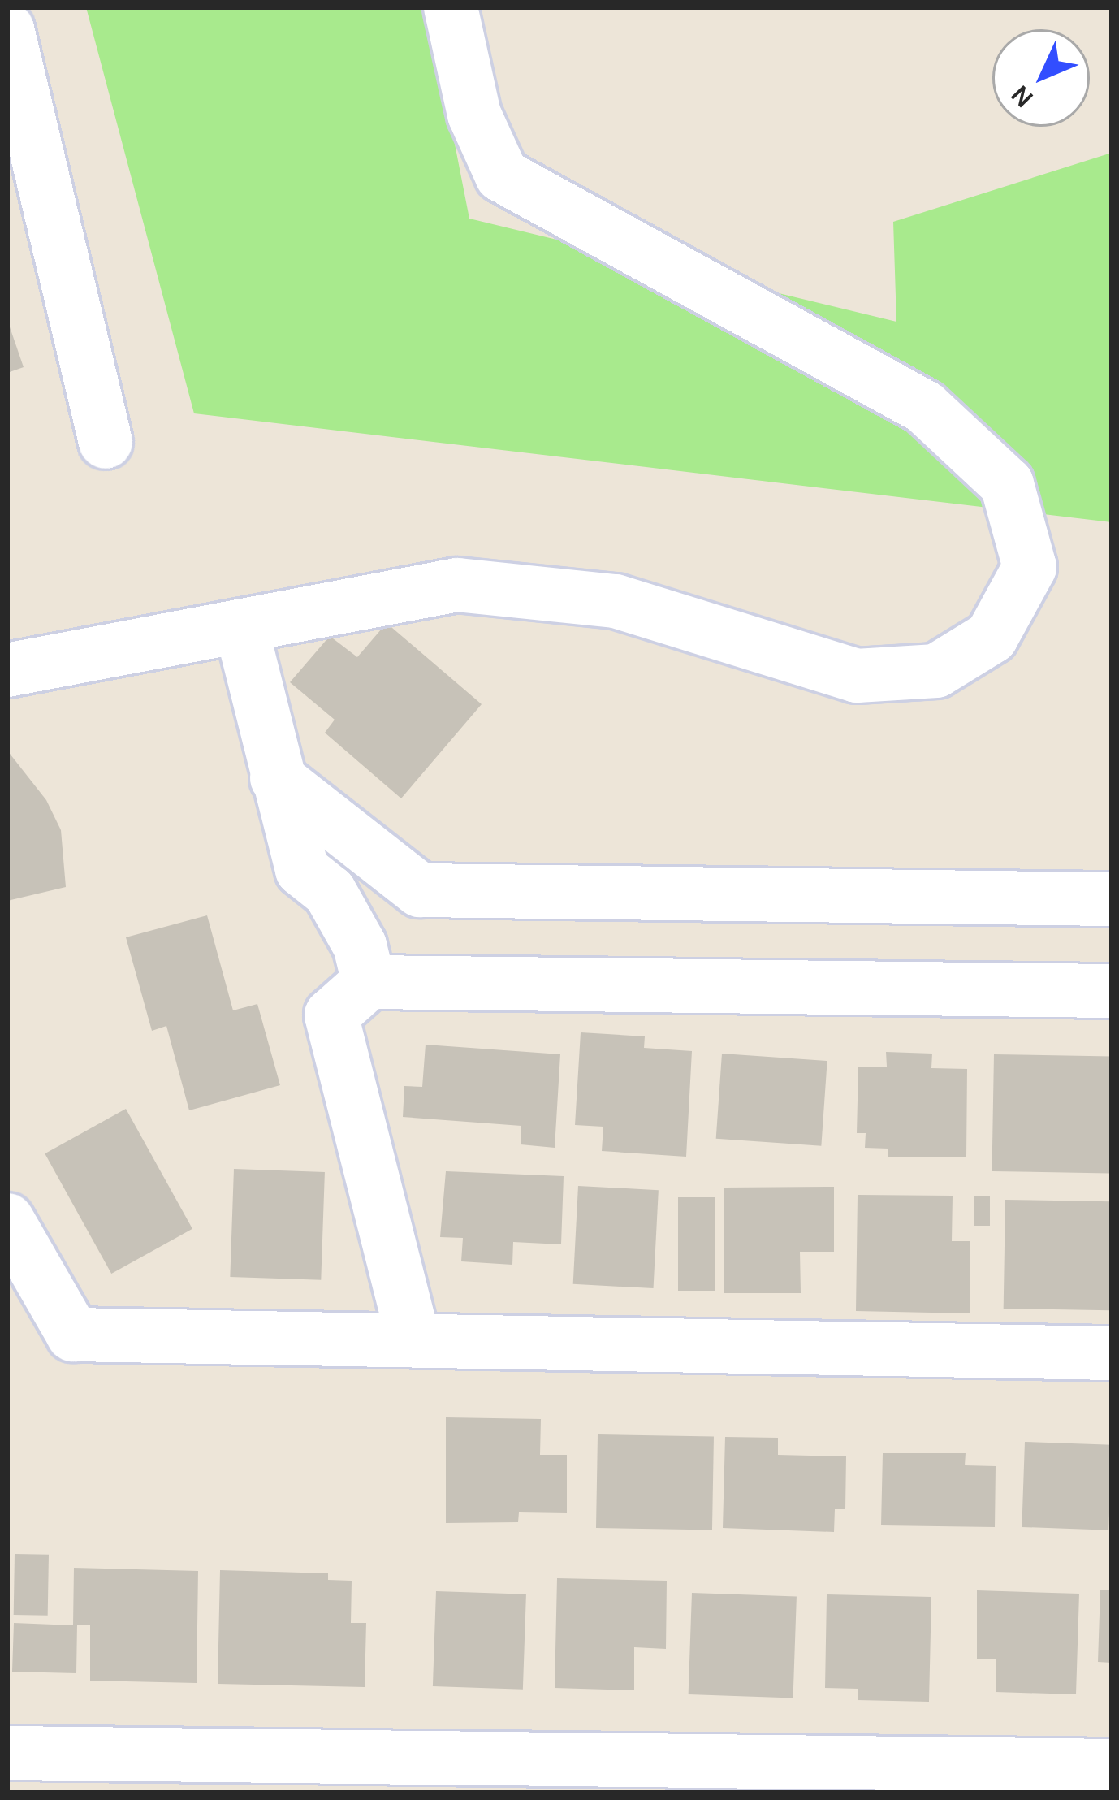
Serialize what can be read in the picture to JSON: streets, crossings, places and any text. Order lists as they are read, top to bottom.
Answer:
{
  "north": "bottom left"
}
